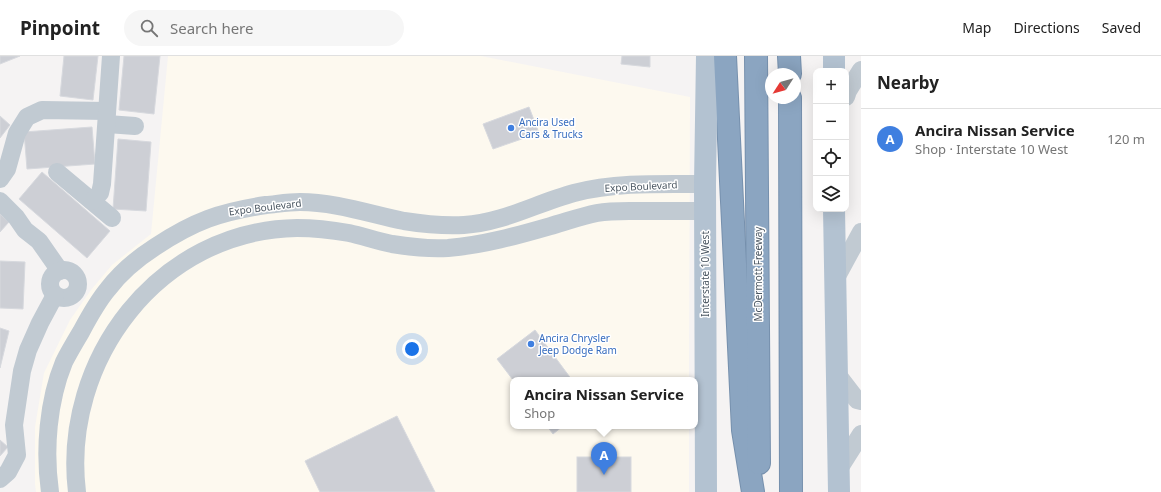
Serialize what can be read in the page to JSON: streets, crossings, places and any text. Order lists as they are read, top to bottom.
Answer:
{
  "streets": {
    "highway": ["McDermott Freeway"],
    "main road": ["Interstate 10 West"],
    "street": ["Expo Boulevard"]
  },
  "crossings": [
    ["Expo Boulevard", "Interstate 10 West"]
  ],
  "places": ["Ancira Used Cars & Trucks", "Ancira Chrysler Jeep Dodge Ram"],
  "north": "bottom left",
  "page": {
    "header": "Pinpoint",
    "search": "Search here",
    "nav": ["Map", "Directions", "Saved"],
    "heading": "Nearby",
    "map_buttons": ["+", "−"],
    "list": [
      {
        "mark": "A",
        "name": "Ancira Nissan Service",
        "note": "Shop · Interstate 10 West",
        "value": "120 m"
      }
    ],
    "popup": ["Ancira Nissan Service", "Shop"],
    "pins": "A"
  }
}
